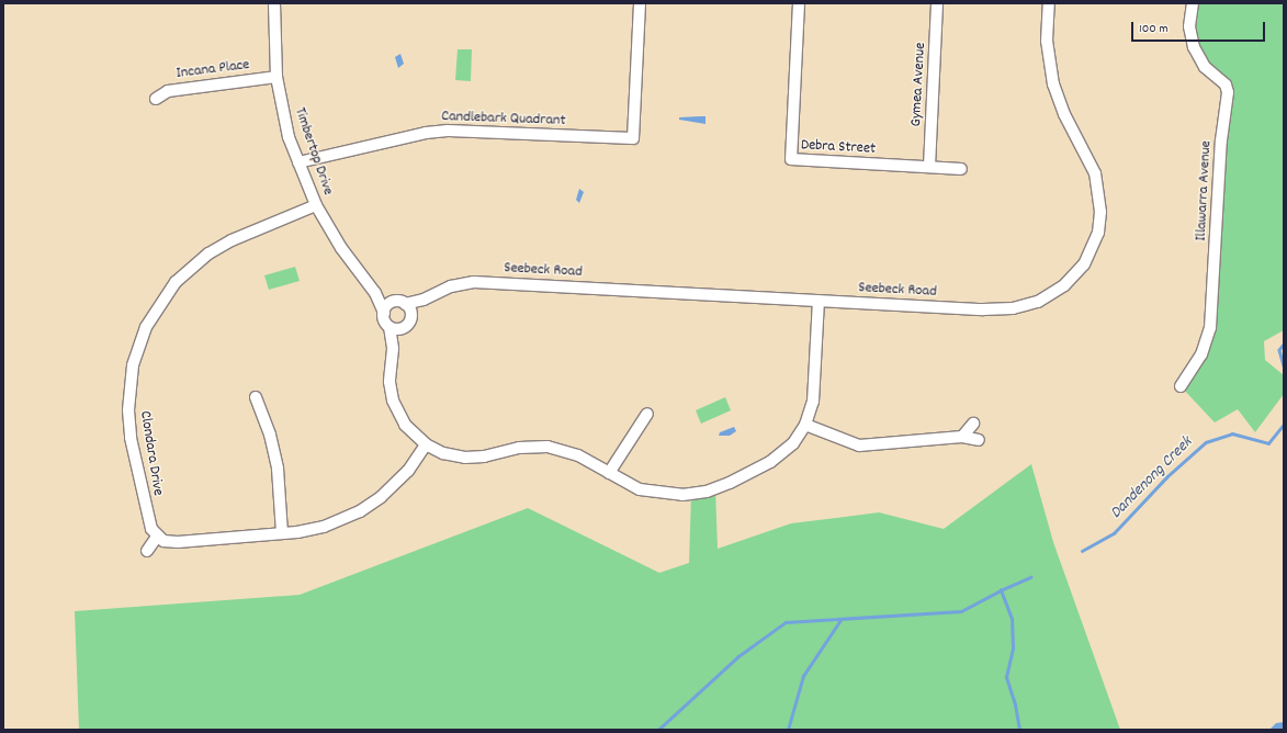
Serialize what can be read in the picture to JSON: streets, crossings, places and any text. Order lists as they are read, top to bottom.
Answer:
{
  "streets": {
    "street": [
      "Incana Place",
      "Gymea Avenue",
      "Candlebark Quadrant",
      "Debra Street",
      "Timbertop Drive",
      "Illawarra Avenue",
      "Seebeck Road",
      "Clondara Drive"
    ]
  },
  "crossings": [
    ["Incana Place", "Timbertop Drive"],
    ["Gymea Avenue", "Debra Street"],
    ["Candlebark Quadrant", "Timbertop Drive"],
    ["Timbertop Drive", "Seebeck Road"],
    ["Timbertop Drive", "Clondara Drive"]
  ],
  "water": ["Dandenong Creek"],
  "scale_bar": "100 m"
}
